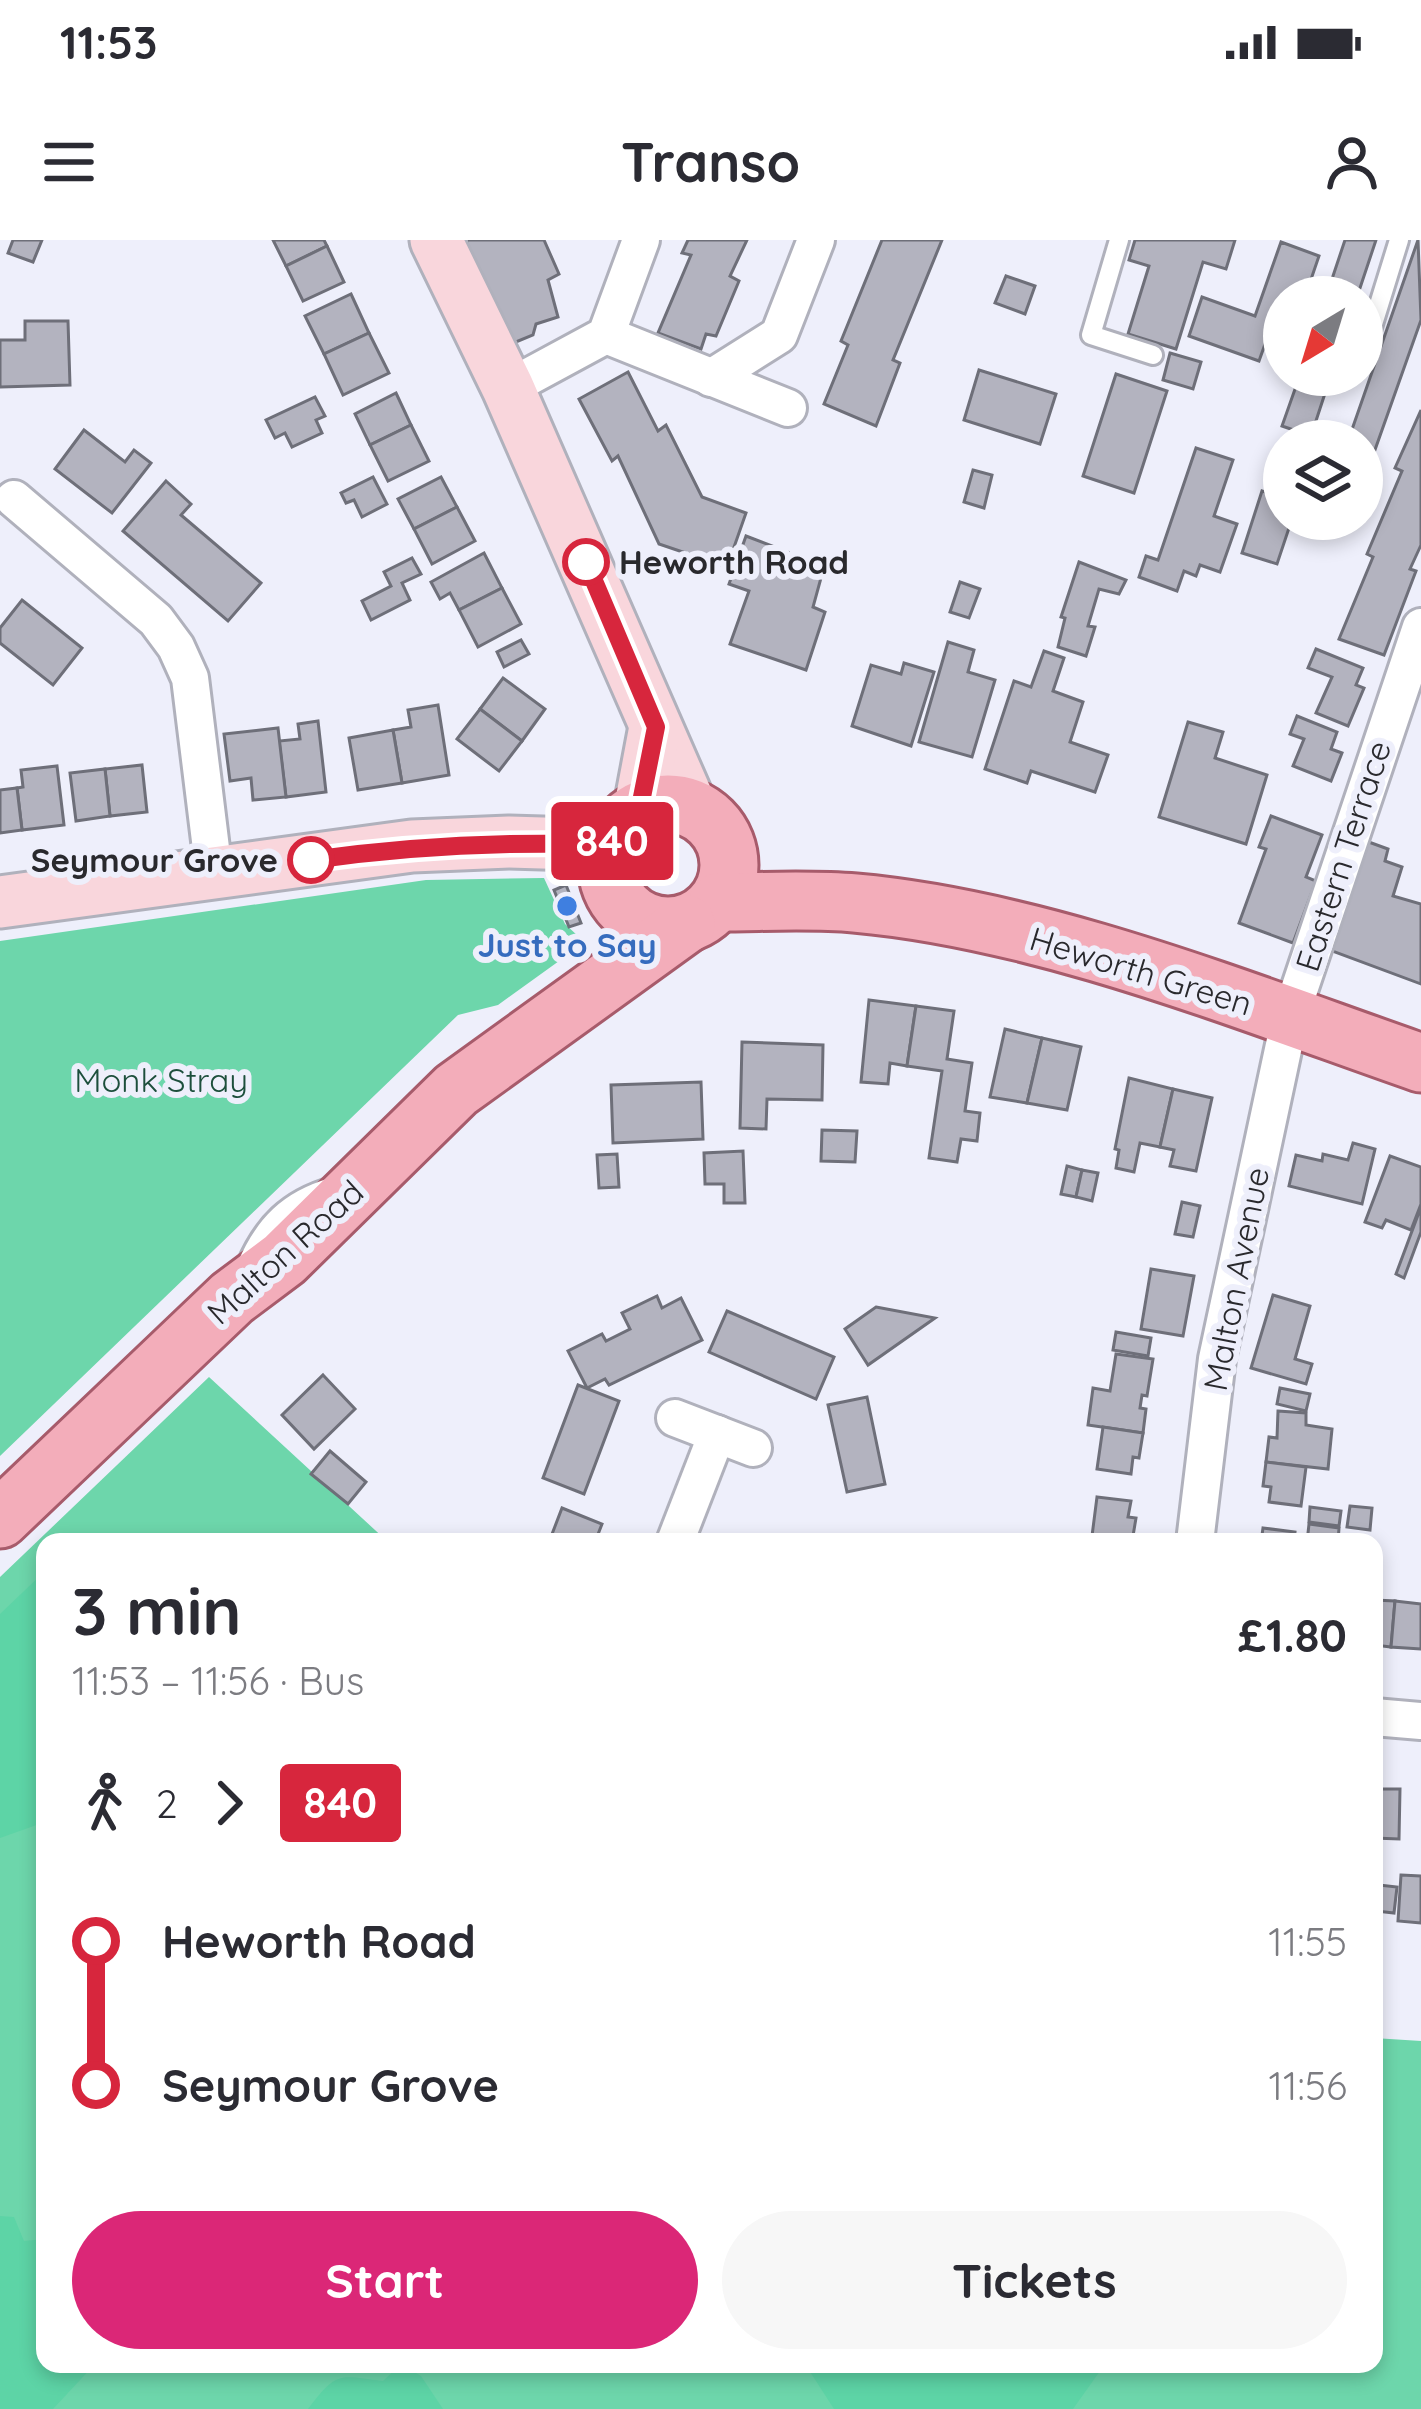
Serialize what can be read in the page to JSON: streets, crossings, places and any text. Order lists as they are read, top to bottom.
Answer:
{
  "streets": {
    "main road": ["Heworth Green", "Malton Road"],
    "street": ["Eastern Terrace", "Malton Avenue"]
  },
  "crossings": [
    ["Eastern Terrace", "Heworth Green"],
    ["Eastern Terrace", "Malton Avenue"],
    ["Heworth Green", "Malton Road"],
    ["Heworth Green", "Malton Avenue"]
  ],
  "parks": ["Monk Stray"],
  "places": ["Heworth Road", "Seymour Grove", "Just to Say"],
  "lines": ["bus line 840"],
  "north": "bottom left",
  "page": {
    "status": "11:53",
    "header": "Transo",
    "on_map": "840",
    "heading": ["3 min", "11:53 – 11:56 · Bus", "£1.80"],
    "legs": ["2", "840"],
    "list": [
      {
        "name": "Heworth Road",
        "value": "11:55"
      },
      {
        "name": "Seymour Grove",
        "value": "11:56"
      }
    ],
    "buttons": ["Start", "Tickets"]
  }
}
